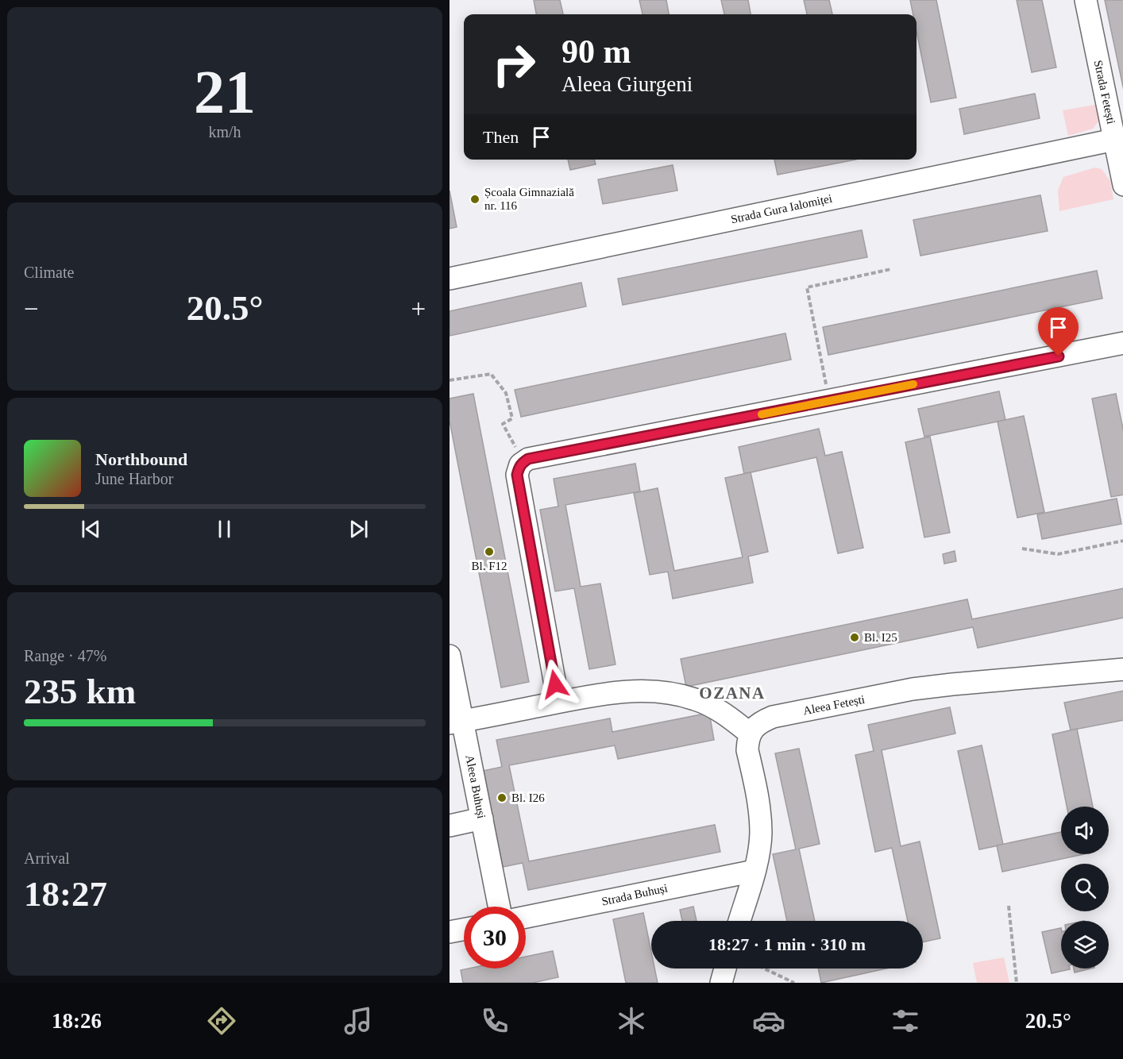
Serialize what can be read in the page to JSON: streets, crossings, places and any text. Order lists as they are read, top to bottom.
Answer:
{
  "streets": {
    "street": [
      "Strada Fetești",
      "Strada Gura Ialomiței",
      "Aleea Fetești",
      "Aleea Buhuși",
      "Strada Buhuși"
    ]
  },
  "crossings": [
    ["Strada Fetești", "Strada Gura Ialomiței"]
  ],
  "districts": ["OZANA"],
  "places": [
    "Școala Gimnazială nr. 116",
    "Bl. F12",
    "Bl. I25",
    "Bl. I26"
  ],
  "page": {
    "tile": [
      ["21", "km/h"],
      "Climate",
      ["Range · 47%", "235 km"],
      ["Arrival", "18:27"]
    ],
    "turn": ["90 m", "Aleea Giurgeni"],
    "then": "Then",
    "heat": ["−", "20.5°", "+"],
    "song": ["Northbound", "June Harbor"],
    "limit": "30",
    "trip": "18:27 · 1 min · 310 m",
    "tabs": ["18:26", "20.5°"]
  }
}
